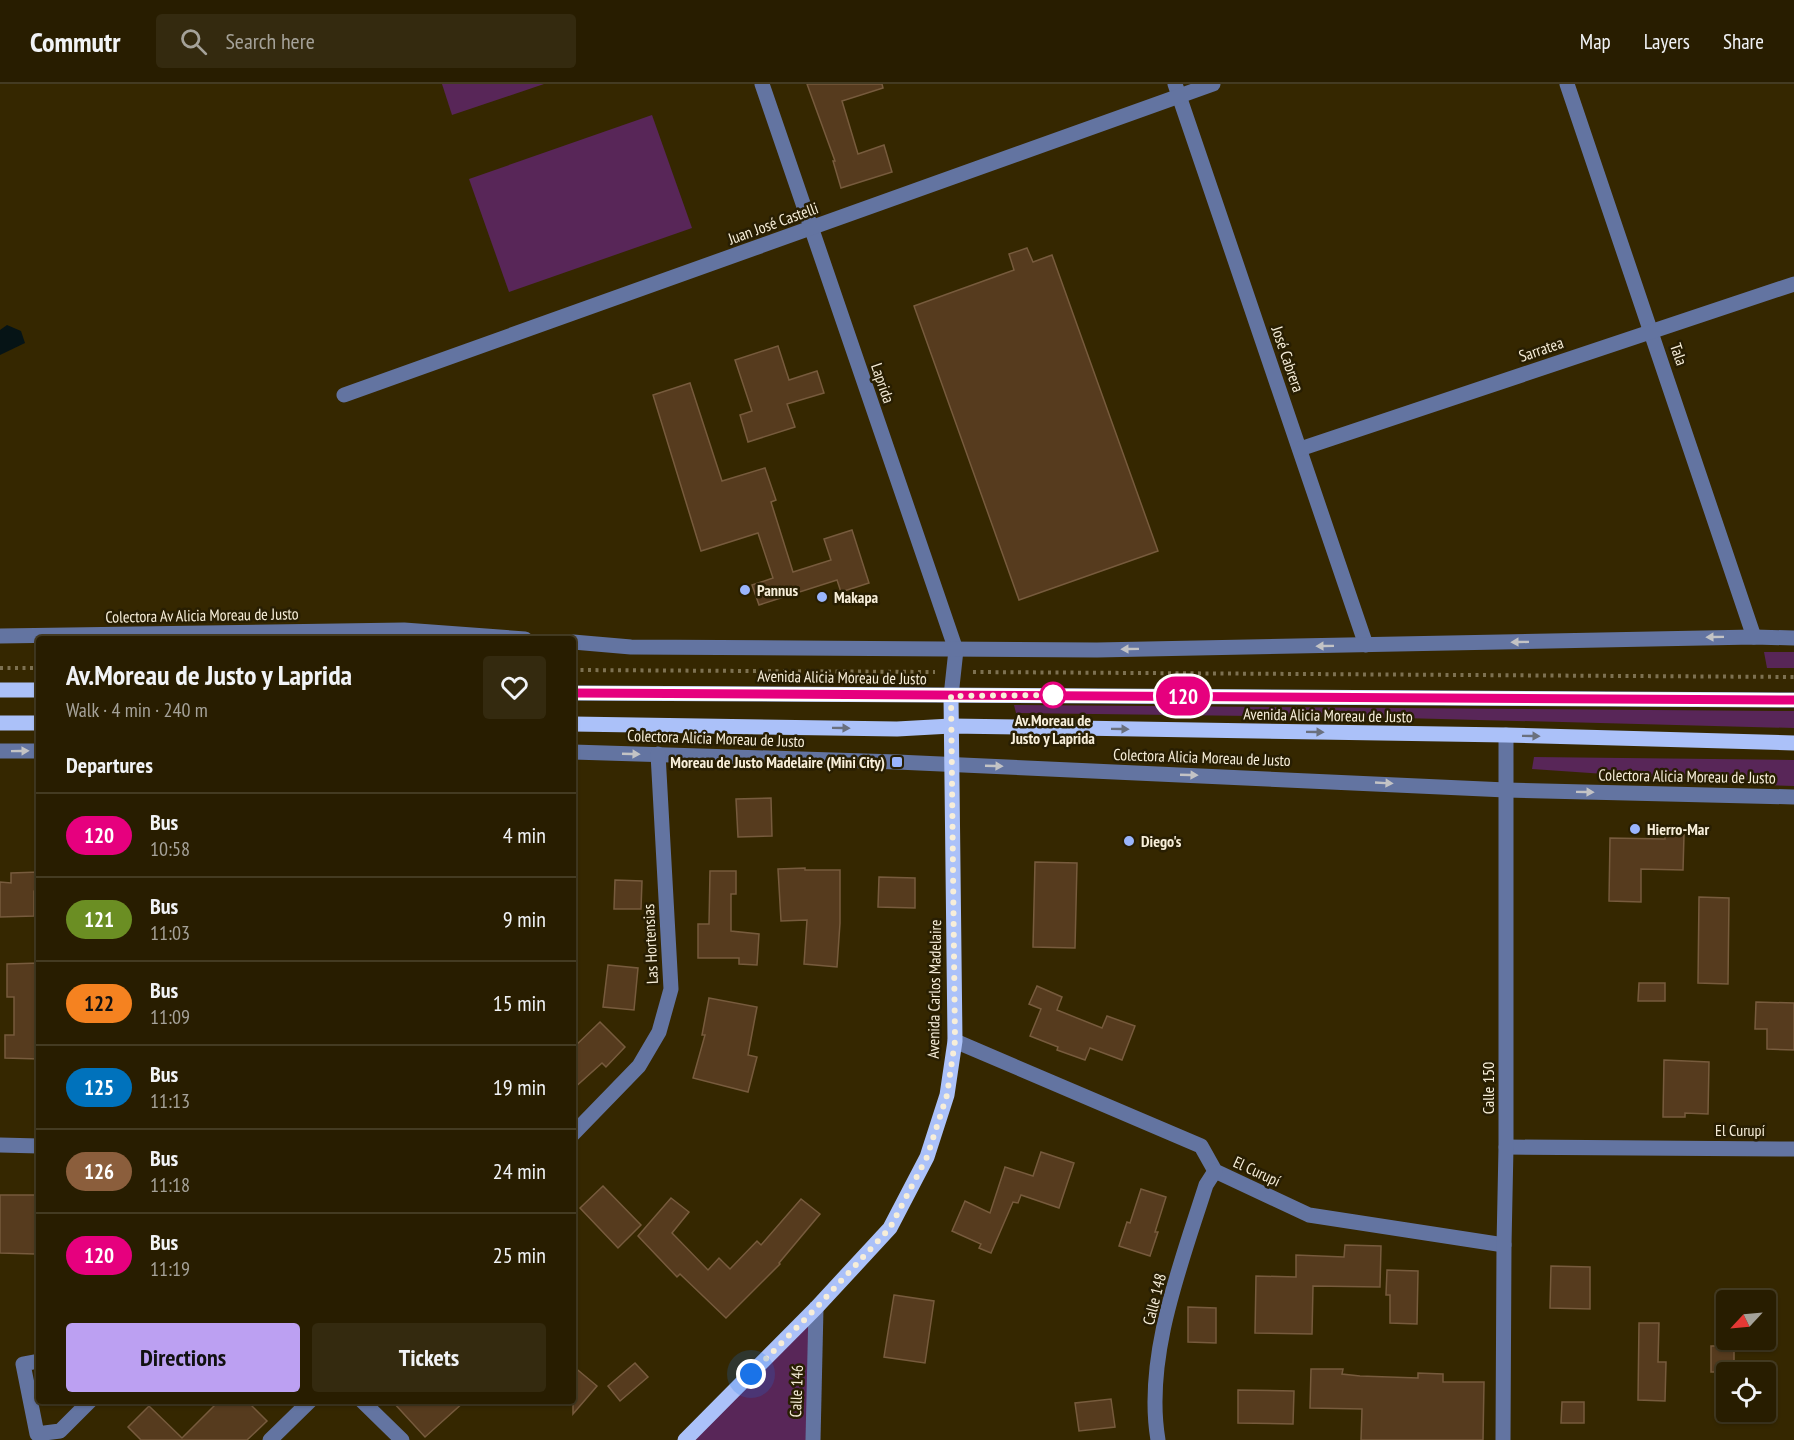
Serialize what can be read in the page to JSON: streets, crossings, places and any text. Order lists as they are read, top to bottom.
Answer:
{
  "streets": {
    "main road": ["Avenida Alicia Moreau de Justo", "Avenida Carlos Madelaire"],
    "street": [
      "Juan José Castelli",
      "Sarratea",
      "Tala",
      "José Cabrera",
      "Laprida",
      "Colectora Av Alicia Moreau de Justo",
      "Colectora Alicia Moreau de Justo",
      "Las Hortensias",
      "Calle 150",
      "El Curupí",
      "Calle 148",
      "Calle 146"
    ]
  },
  "crossings": [
    ["Juan José Castelli", "José Cabrera"],
    ["Juan José Castelli", "Laprida"],
    ["Sarratea", "Tala"],
    ["Sarratea", "José Cabrera"],
    ["Laprida", "Avenida Alicia Moreau de Justo"],
    ["Laprida", "Avenida Carlos Madelaire"],
    ["Avenida Alicia Moreau de Justo", "Avenida Carlos Madelaire"],
    ["Avenida Alicia Moreau de Justo", "Calle 150"],
    ["Colectora Alicia Moreau de Justo", "Las Hortensias"],
    ["Colectora Alicia Moreau de Justo", "Avenida Carlos Madelaire"],
    ["Colectora Alicia Moreau de Justo", "Calle 150"],
    ["Avenida Carlos Madelaire", "El Curupí"],
    ["Avenida Carlos Madelaire", "Calle 146"],
    ["Calle 150", "El Curupí"],
    ["El Curupí", "Calle 148"]
  ],
  "places": {
    "other": [
      "Pannus",
      "Makapa",
      "Av.Moreau de Justo y Laprida",
      "Hierro-Mar",
      "Diego's"
    ],
    "transit": ["Moreau de Justo Madelaire (Mini City)"]
  },
  "lines": ["bus line 120"],
  "north": "bottom left",
  "page": {
    "header": "Commutr",
    "search": "Search here",
    "nav": ["Map", "Layers", "Share"],
    "on_map": "120",
    "heading": [
      ["Av.Moreau de Justo y Laprida", "Walk · 4 min · 240 m"],
      "Departures"
    ],
    "list": [
      {
        "mark": "120",
        "name": "Bus",
        "note": "10:58",
        "value": "4 min"
      },
      {
        "mark": "121",
        "name": "Bus",
        "note": "11:03",
        "value": "9 min"
      },
      {
        "mark": "122",
        "name": "Bus",
        "note": "11:09",
        "value": "15 min"
      },
      {
        "mark": "125",
        "name": "Bus",
        "note": "11:13",
        "value": "19 min"
      },
      {
        "mark": "126",
        "name": "Bus",
        "note": "11:18",
        "value": "24 min"
      },
      {
        "mark": "120",
        "name": "Bus",
        "note": "11:19",
        "value": "25 min"
      }
    ],
    "buttons": ["Directions", "Tickets"]
  }
}
